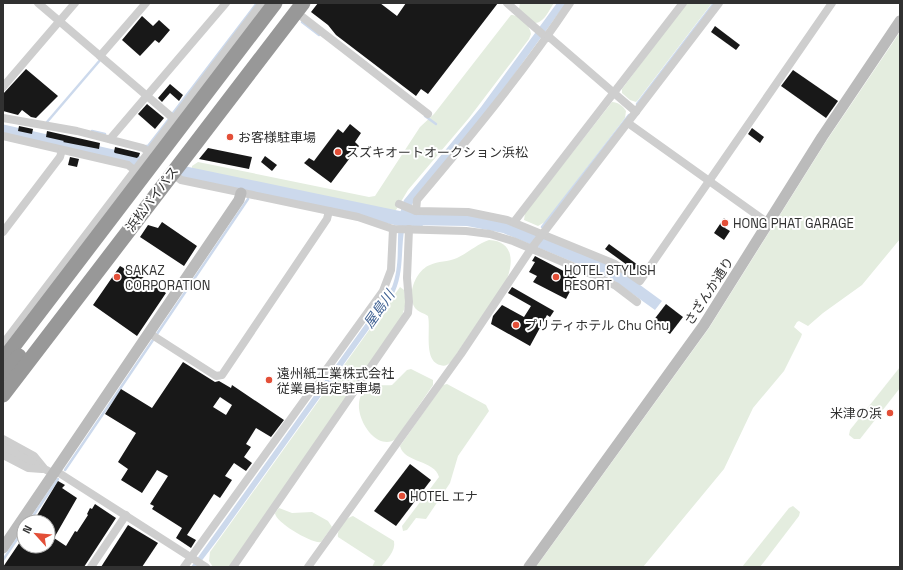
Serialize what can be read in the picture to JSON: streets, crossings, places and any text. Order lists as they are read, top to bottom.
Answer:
{
  "streets": {
    "highway": ["浜松バイパス"],
    "street": ["さざんか通り"]
  },
  "water": ["屋島川"],
  "places": [
    "お客様駐車場",
    "スズキオートオークション浜松",
    "HONG PHAT GARAGE",
    "SAKAZ CORPORATION",
    "HOTEL STYLISH RESORT",
    "プリティホテル Chu Chu",
    "遠州紙工業株式会社 従業員指定駐車場",
    "米津の浜",
    "HOTEL エナ"
  ],
  "north": "top left"
}
